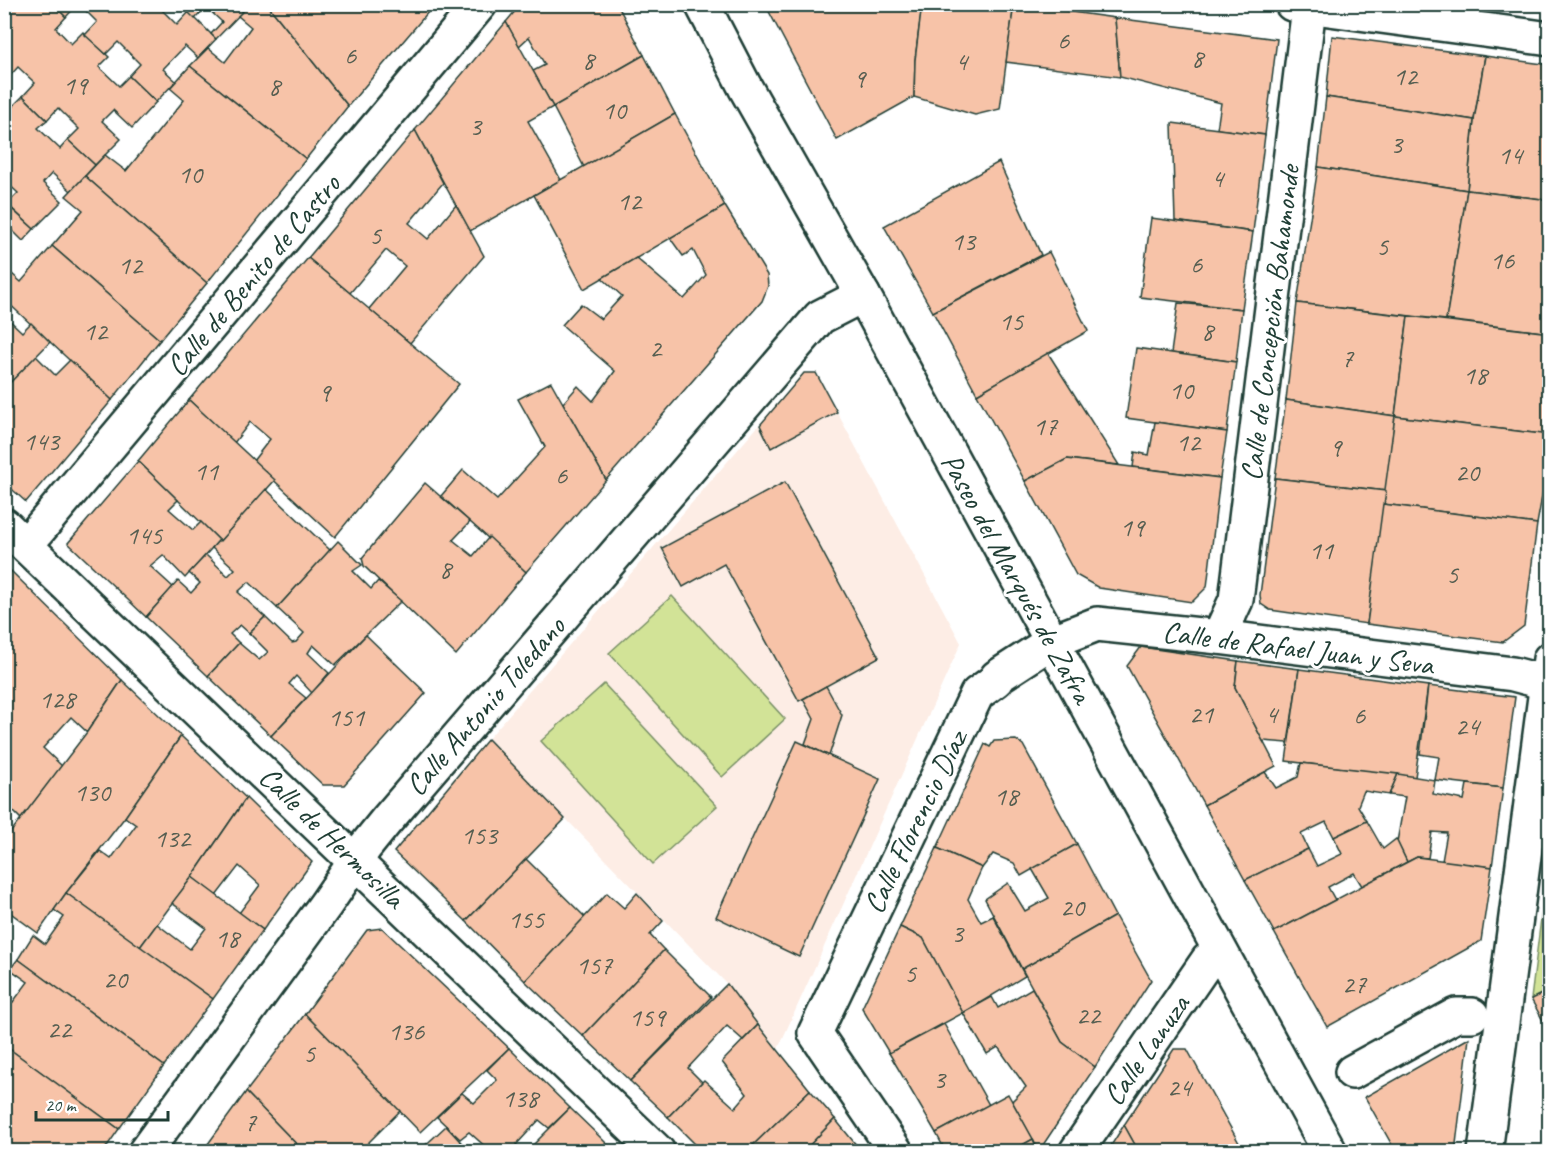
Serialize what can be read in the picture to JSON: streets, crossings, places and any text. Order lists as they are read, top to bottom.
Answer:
{
  "streets": {
    "street": [
      "Calle de Benito de Castro",
      "Calle de Concepción Bahamonde",
      "Paseo del Marqués de Zafra",
      "Calle de Rafael Juan y Seva",
      "Calle Antonio Toledano",
      "Calle Florencio Díaz",
      "Calle de Hermosilla",
      "Calle Lanuza"
    ]
  },
  "crossings": [
    ["Calle de Benito de Castro", "Calle de Hermosilla"],
    ["Calle de Concepción Bahamonde", "Calle de Rafael Juan y Seva"],
    ["Paseo del Marqués de Zafra", "Calle de Rafael Juan y Seva"],
    ["Paseo del Marqués de Zafra", "Calle Antonio Toledano"],
    ["Paseo del Marqués de Zafra", "Calle Florencio Díaz"],
    ["Paseo del Marqués de Zafra", "Calle Lanuza"],
    ["Calle de Rafael Juan y Seva", "Calle Florencio Díaz"],
    ["Calle Antonio Toledano", "Calle de Hermosilla"]
  ],
  "house_numbers": [
    "6",
    "6",
    "8",
    "8",
    "4",
    "12",
    "9",
    "19",
    "8",
    "10",
    "3",
    "3",
    "14",
    "10",
    "4",
    "12",
    "5",
    "13",
    "5",
    "16",
    "6",
    "12",
    "15",
    "12",
    "8",
    "2",
    "7",
    "18",
    "10",
    "9",
    "17",
    "143",
    "12",
    "9",
    "11",
    "20",
    "6",
    "19",
    "145",
    "11",
    "8",
    "5",
    "128",
    "21",
    "4",
    "6",
    "151",
    "24",
    "130",
    "18",
    "153",
    "132",
    "20",
    "155",
    "3",
    "18",
    "157",
    "5",
    "20",
    "27",
    "22",
    "159",
    "22",
    "136",
    "5",
    "3",
    "24",
    "138",
    "7"
  ],
  "scale_bar": "20 m"
}
